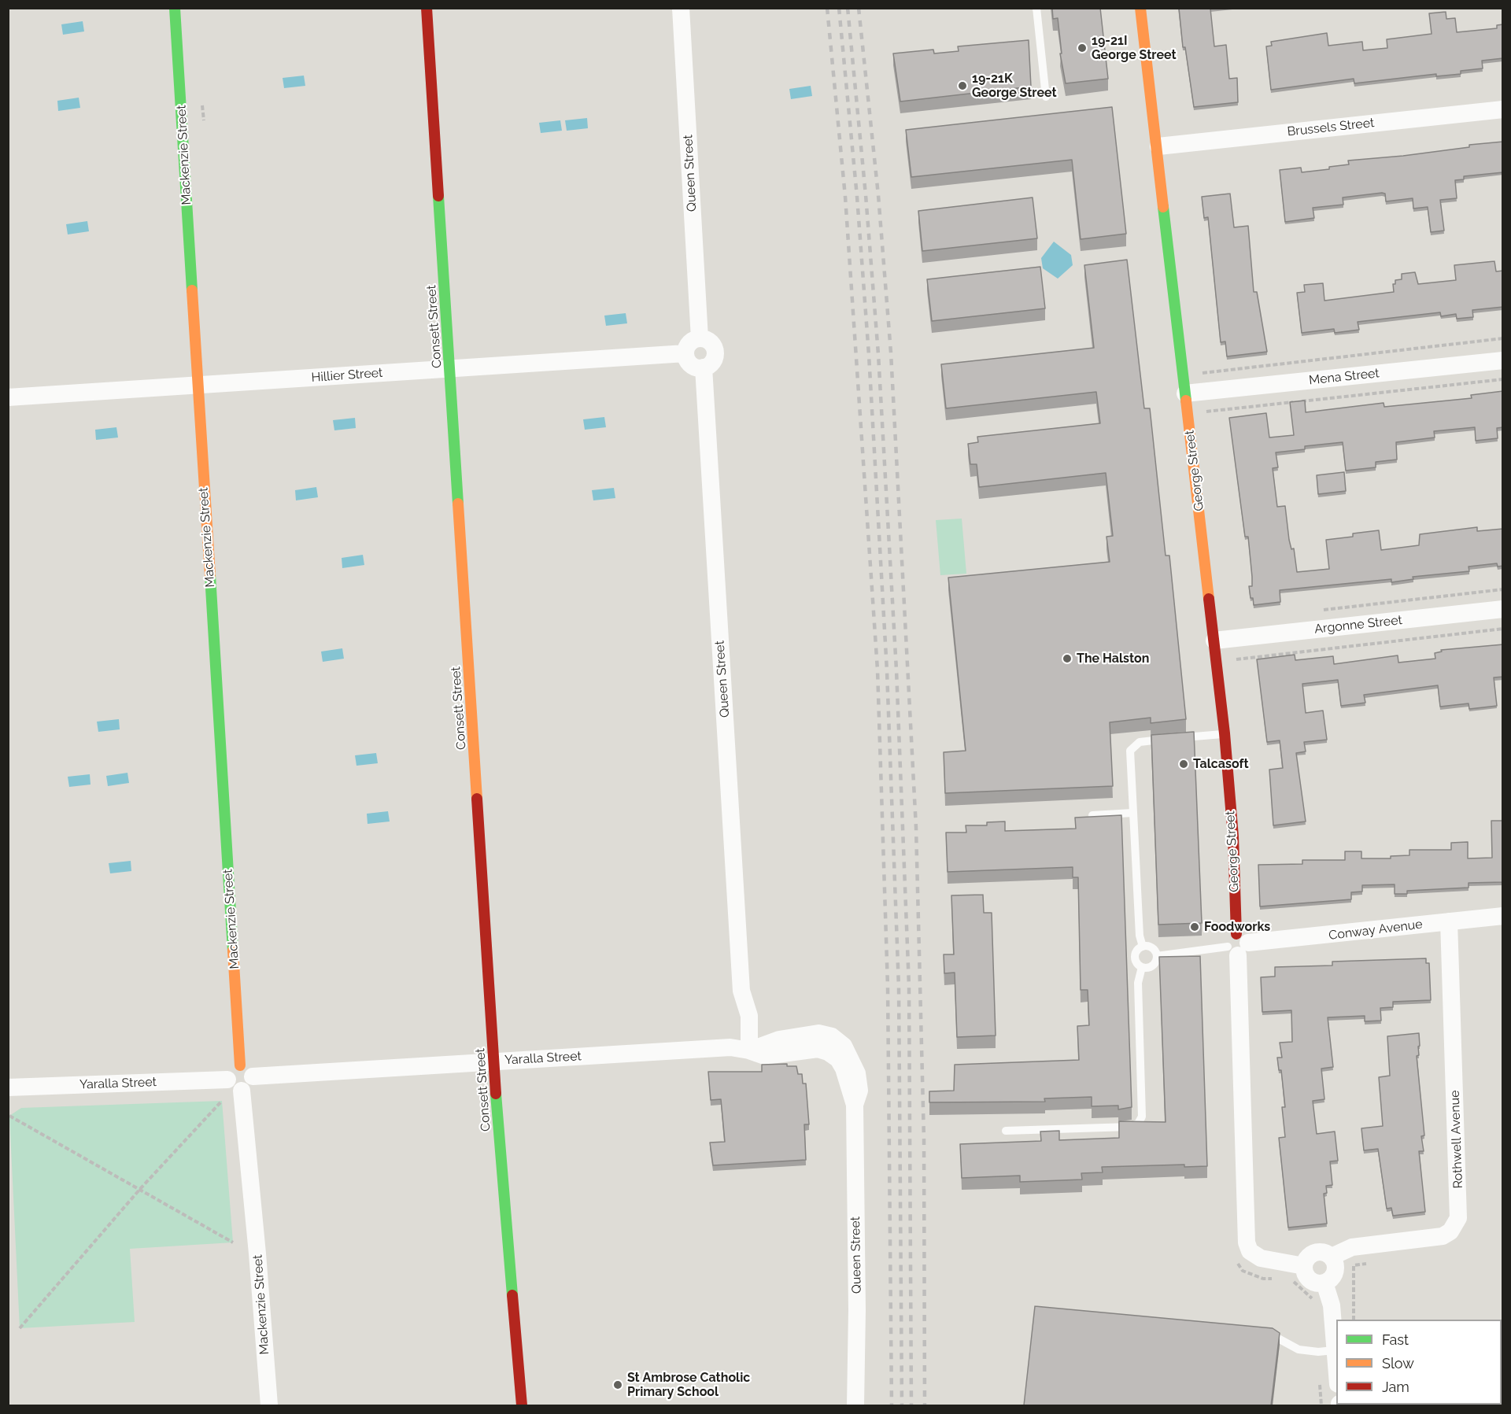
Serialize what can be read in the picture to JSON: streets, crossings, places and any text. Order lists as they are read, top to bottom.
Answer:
{
  "streets": {
    "street": [
      "Brussels Street",
      "Mackenzie Street",
      "Queen Street",
      "Consett Street",
      "Hillier Street",
      "Mena Street",
      "George Street",
      "Argonne Street",
      "Conway Avenue",
      "Yaralla Street",
      "Rothwell Avenue"
    ]
  },
  "crossings": [
    ["Brussels Street", "George Street"],
    ["Mackenzie Street", "Hillier Street"],
    ["Mackenzie Street", "Yaralla Street"],
    ["Queen Street", "Hillier Street"],
    ["Queen Street", "Yaralla Street"],
    ["Consett Street", "Hillier Street"],
    ["Consett Street", "Yaralla Street"],
    ["Mena Street", "George Street"],
    ["George Street", "Argonne Street"],
    ["George Street", "Conway Avenue"],
    ["George Street", "Rothwell Avenue"],
    ["Conway Avenue", "Rothwell Avenue"]
  ],
  "places": [
    "19-21I George Street",
    "19-21K George Street",
    "The Halston",
    "Talcasoft",
    "Foodworks",
    "St Ambrose Catholic Primary School"
  ],
  "legend": ["Fast", "Slow", "Jam"]
}
